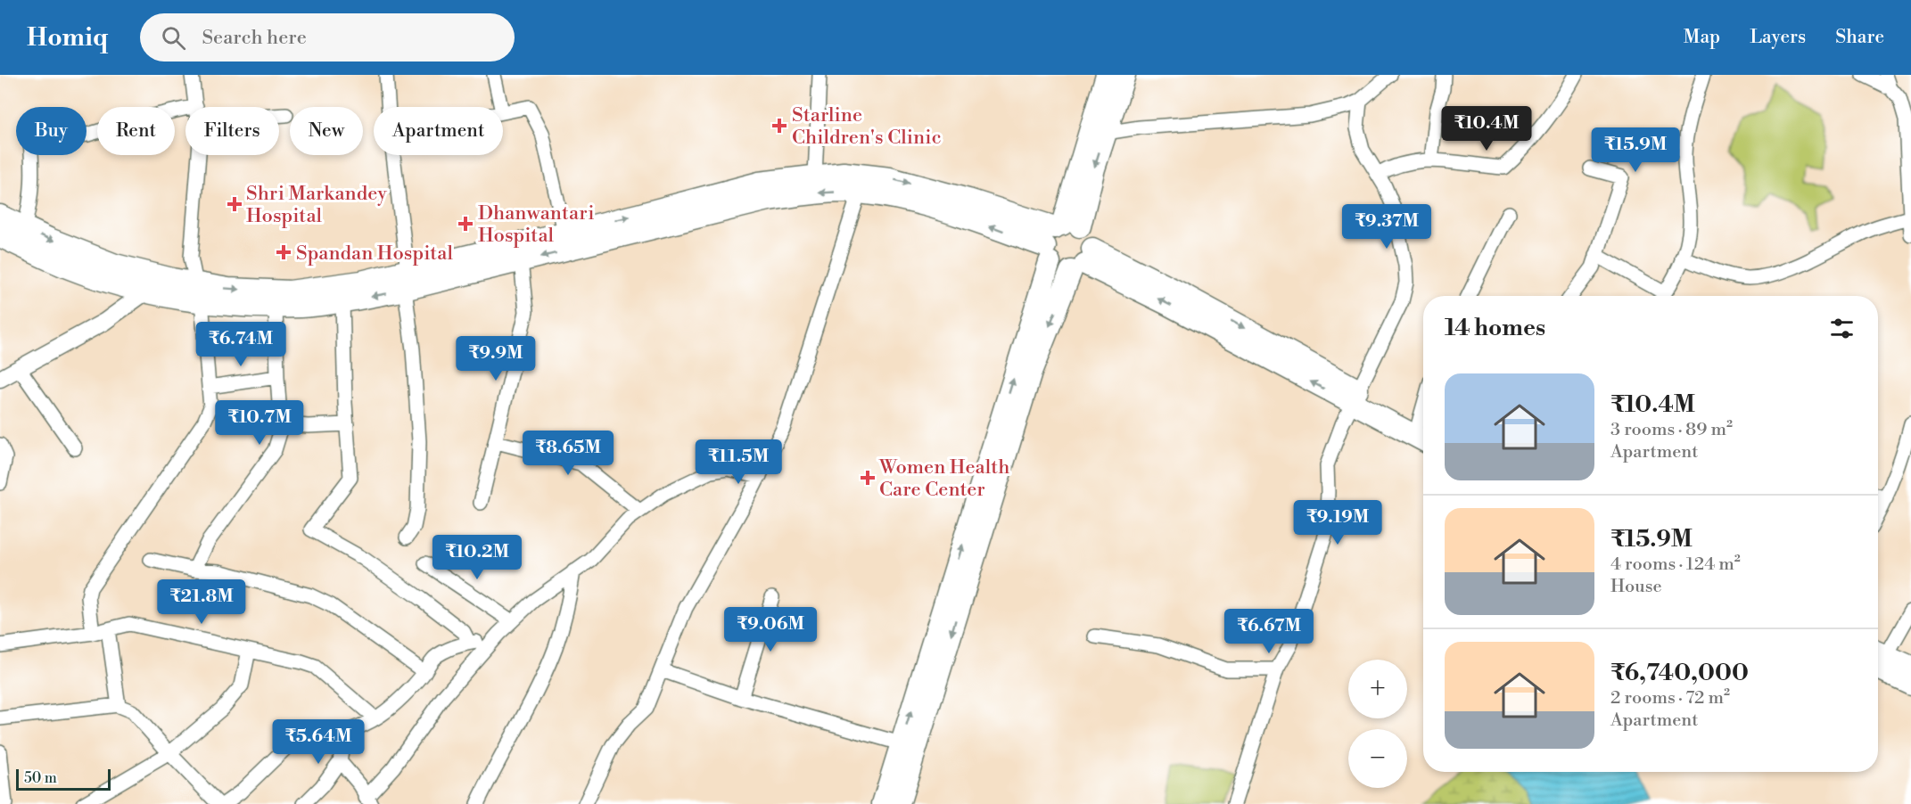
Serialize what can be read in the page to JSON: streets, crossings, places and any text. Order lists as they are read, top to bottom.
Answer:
{
  "places": {
    "health": [
      "Starline Children's Clinic",
      "Shri Markandey Hospital",
      "Dhanwantari Hospital",
      "Spandan Hospital",
      "Women Health Care Center"
    ]
  },
  "scale_bar": "50 m",
  "page": {
    "header": "Homiq",
    "search": "Search here",
    "nav": ["Map", "Layers", "Share"],
    "price": [
      "₹10.4M",
      "₹15.9M",
      "₹9.37M",
      "₹6.74M",
      "₹9.9M",
      "₹10.7M",
      "₹8.65M",
      "₹11.5M",
      "₹9.19M",
      "₹10.2M",
      "₹21.8M",
      "₹9.06M",
      "₹6.67M",
      "₹5.64M"
    ],
    "chip": [
      "Buy",
      "Rent",
      "Filters",
      "New",
      "Apartment"
    ],
    "heading": "14 homes",
    "list": [
      {
        "name": "₹10.4M",
        "note": "3 rooms · 89 m² · Apartment"
      },
      {
        "name": "₹15.9M",
        "note": "4 rooms · 124 m² · House"
      },
      {
        "name": "₹6,740,000",
        "note": "2 rooms · 72 m² · Apartment"
      }
    ],
    "map_buttons": ["+", "−"],
    "scale": "50 m"
  }
}
